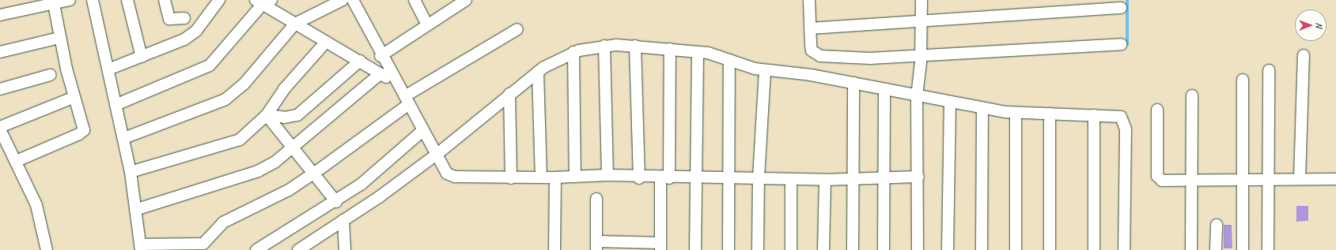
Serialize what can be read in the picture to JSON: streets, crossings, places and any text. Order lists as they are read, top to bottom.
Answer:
{
  "north": "right"
}
